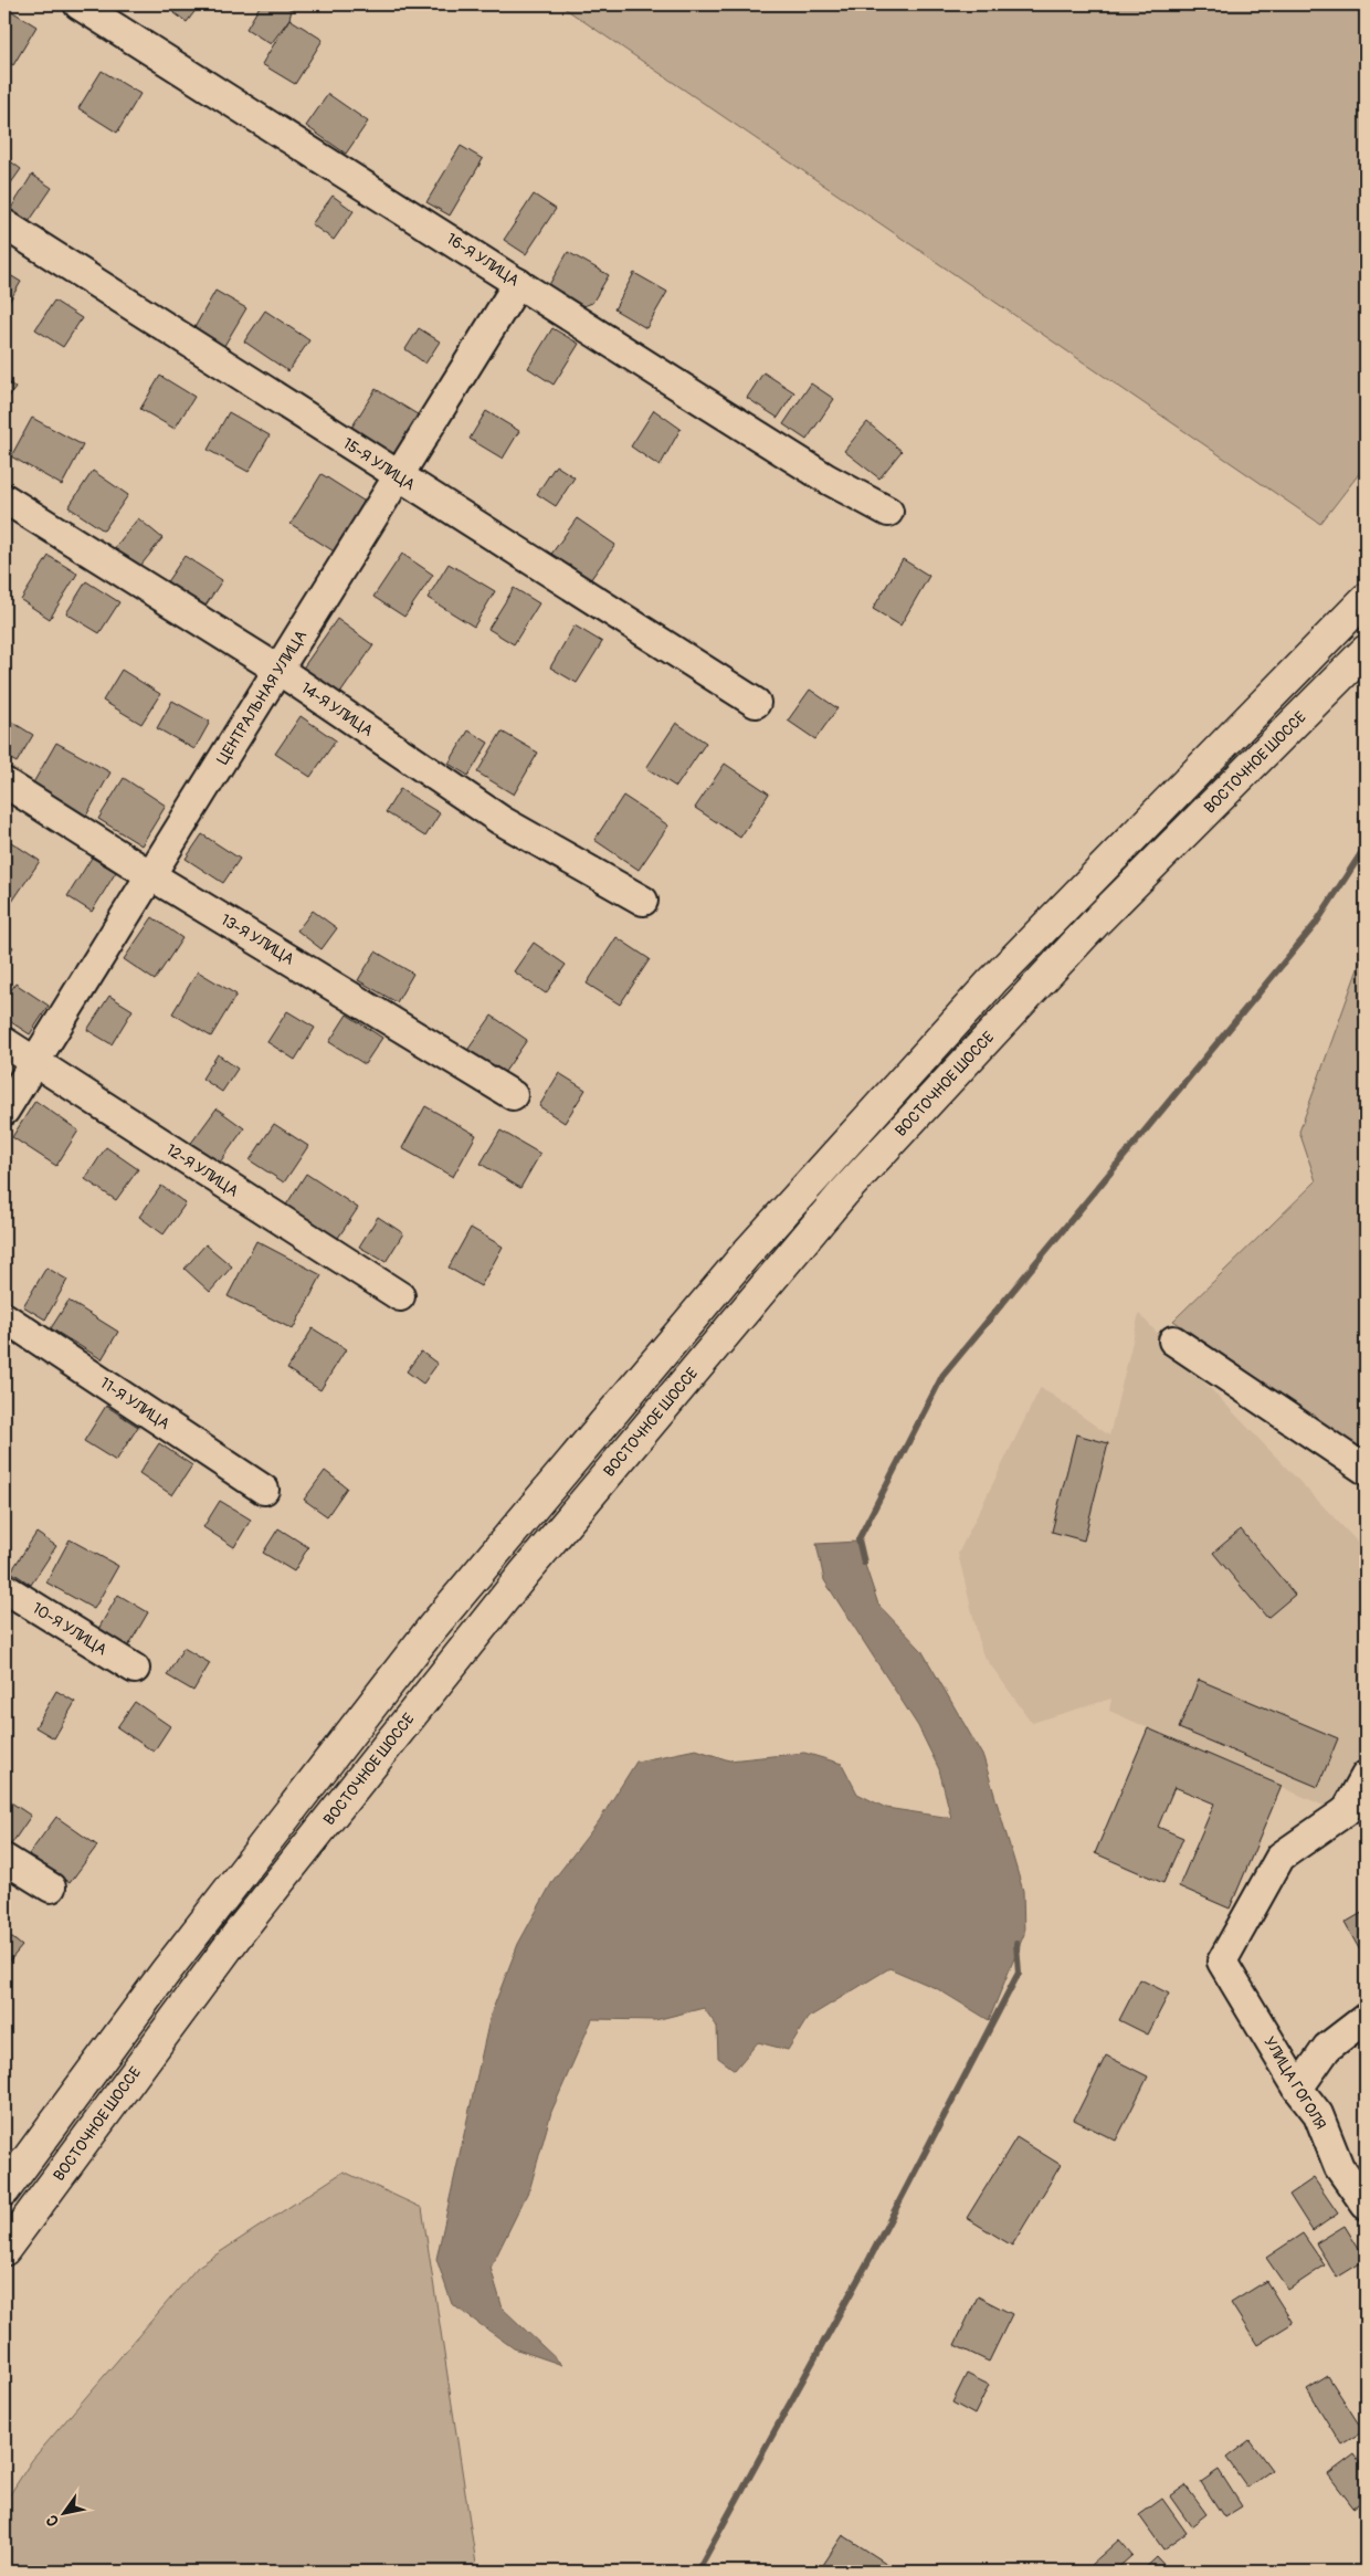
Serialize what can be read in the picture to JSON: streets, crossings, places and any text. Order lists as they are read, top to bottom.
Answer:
{
  "streets": {
    "highway": ["ВОСТОЧНОЕ ШОССЕ"],
    "street": [
      "16-Я УЛИЦА",
      "15-Я УЛИЦА",
      "ЦЕНТРАЛЬНАЯ УЛИЦА",
      "14-Я УЛИЦА",
      "13-Я УЛИЦА",
      "12-Я УЛИЦА",
      "11-Я УЛИЦА",
      "10-Я УЛИЦА",
      "УЛИЦА ГОГОЛЯ"
    ]
  },
  "crossings": [
    ["16-Я УЛИЦА", "ЦЕНТРАЛЬНАЯ УЛИЦА"],
    ["15-Я УЛИЦА", "ЦЕНТРАЛЬНАЯ УЛИЦА"],
    ["ЦЕНТРАЛЬНАЯ УЛИЦА", "14-Я УЛИЦА"],
    ["ЦЕНТРАЛЬНАЯ УЛИЦА", "13-Я УЛИЦА"],
    ["ЦЕНТРАЛЬНАЯ УЛИЦА", "12-Я УЛИЦА"]
  ],
  "north": "bottom left"
}
